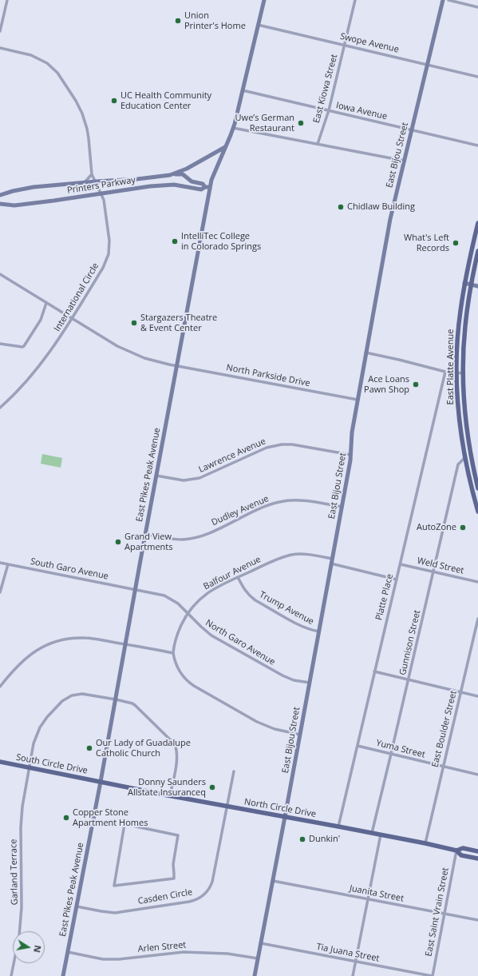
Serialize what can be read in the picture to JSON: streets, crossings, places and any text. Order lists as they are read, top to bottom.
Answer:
{
  "streets": {
    "main road": [
      "East Bijou Street",
      "Printers Parkway",
      "East Platte Avenue",
      "East Pikes Peak Avenue",
      "South Circle Drive",
      "North Circle Drive"
    ],
    "street": [
      "Swope Avenue",
      "East Kiowa Street",
      "Iowa Avenue",
      "International Circle",
      "North Parkside Drive",
      "Lawrence Avenue",
      "Dudley Avenue",
      "Weld Street",
      "South Garo Avenue",
      "Balfour Avenue",
      "Platte Place",
      "Trump Avenue",
      "North Garo Avenue",
      "Gunnison Street",
      "East Boulder Street",
      "Yuma Street",
      "Garland Terrace",
      "Juanita Street",
      "Casden Circle",
      "East Saint Vrain Street",
      "Arlen Street",
      "Tia Juana Street"
    ]
  },
  "crossings": [
    ["Swope Avenue", "East Kiowa Street"],
    ["Swope Avenue", "East Bijou Street"],
    ["Swope Avenue", "East Pikes Peak Avenue"],
    ["East Kiowa Street", "Iowa Avenue"],
    ["Iowa Avenue", "East Bijou Street"],
    ["Iowa Avenue", "East Pikes Peak Avenue"],
    ["East Bijou Street", "North Parkside Drive"],
    ["East Bijou Street", "Lawrence Avenue"],
    ["East Bijou Street", "Dudley Avenue"],
    ["East Bijou Street", "Balfour Avenue"],
    ["East Bijou Street", "Trump Avenue"],
    ["East Bijou Street", "North Garo Avenue"],
    ["East Bijou Street", "North Circle Drive"],
    ["East Bijou Street", "Juanita Street"],
    ["East Bijou Street", "Arlen Street"],
    ["East Bijou Street", "Tia Juana Street"],
    ["Printers Parkway", "International Circle"],
    ["Printers Parkway", "East Pikes Peak Avenue"],
    ["International Circle", "North Parkside Drive"],
    ["East Platte Avenue", "Gunnison Street"],
    ["North Parkside Drive", "East Pikes Peak Avenue"],
    ["Lawrence Avenue", "East Pikes Peak Avenue"],
    ["East Pikes Peak Avenue", "Dudley Avenue"],
    ["East Pikes Peak Avenue", "South Garo Avenue"],
    ["East Pikes Peak Avenue", "North Garo Avenue"],
    ["East Pikes Peak Avenue", "South Circle Drive"],
    ["East Pikes Peak Avenue", "North Circle Drive"],
    ["East Pikes Peak Avenue", "Garland Terrace"],
    ["East Pikes Peak Avenue", "Casden Circle"],
    ["East Pikes Peak Avenue", "Arlen Street"],
    ["Weld Street", "Platte Place"],
    ["Weld Street", "Gunnison Street"],
    ["South Garo Avenue", "North Garo Avenue"],
    ["Balfour Avenue", "Trump Avenue"],
    ["Balfour Avenue", "North Garo Avenue"],
    ["Platte Place", "Yuma Street"],
    ["Platte Place", "North Circle Drive"],
    ["Gunnison Street", "Yuma Street"],
    ["Gunnison Street", "North Circle Drive"],
    ["East Boulder Street", "Yuma Street"],
    ["East Boulder Street", "North Circle Drive"],
    ["South Circle Drive", "North Circle Drive"],
    ["South Circle Drive", "Garland Terrace"],
    ["North Circle Drive", "Garland Terrace"],
    ["North Circle Drive", "Casden Circle"],
    ["North Circle Drive", "East Saint Vrain Street"],
    ["Juanita Street", "East Saint Vrain Street"],
    ["East Saint Vrain Street", "Tia Juana Street"]
  ],
  "places": [
    "Union Printer's Home",
    "UC Health Community Education Center",
    "Uwe’s German Restaurant",
    "Chidlaw Building",
    "IntelliTec College in Colorado Springs",
    "What's Left Records",
    "Stargazers Theatre & Event Center",
    "Ace Loans Pawn Shop",
    "AutoZone",
    "Grand View Apartments",
    "Our Lady of Guadalupe Catholic Church",
    "Donny Saunders Allstate Insuranceq",
    "Copper Stone Apartment Homes",
    "Dunkin'"
  ],
  "north": "right"
}
